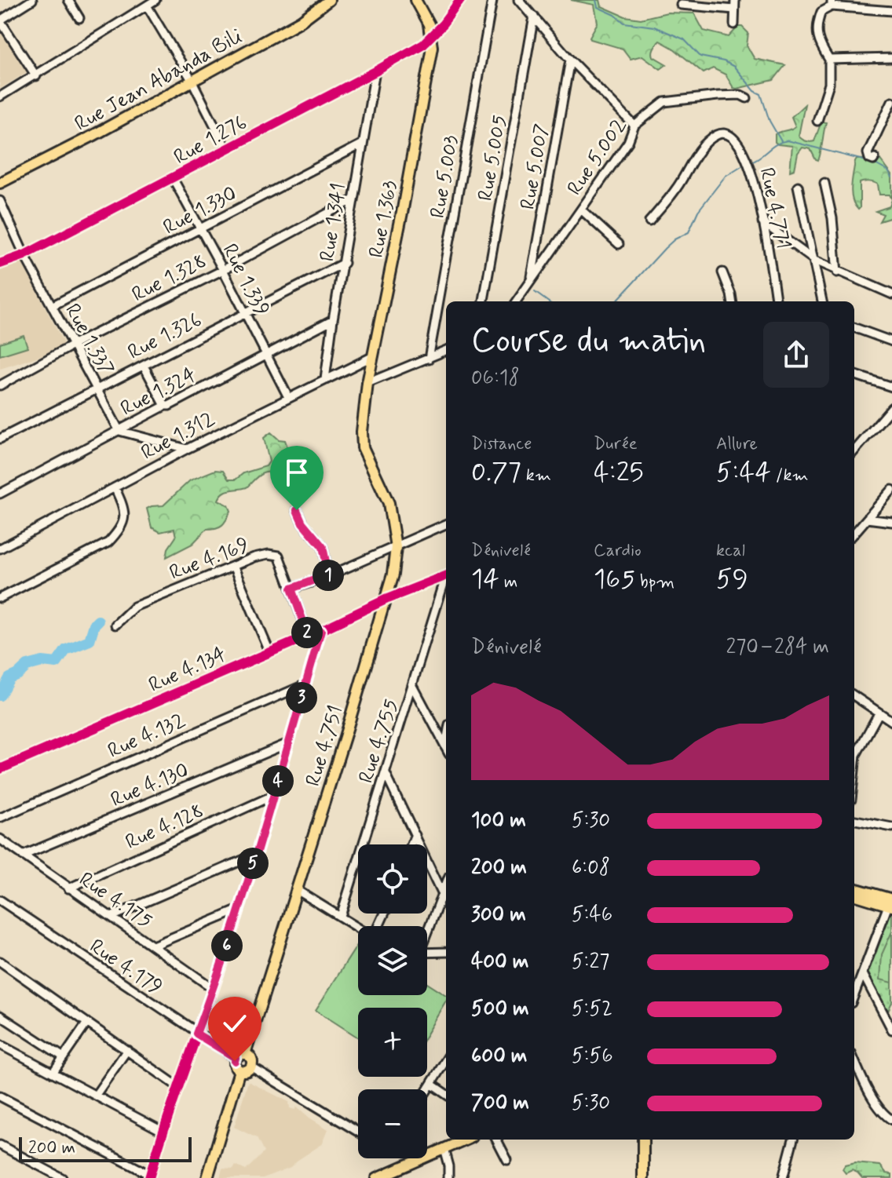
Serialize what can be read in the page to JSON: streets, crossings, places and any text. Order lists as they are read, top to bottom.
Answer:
{
  "streets": {
    "main road": ["Rue Jean Abanda Bili", "Rue 1.363", "Rue 4.751"],
    "street": [
      "Rue 1.276",
      "Rue 5.002",
      "Rue 5.005",
      "Rue 5.007",
      "Rue 5.003",
      "Rue 4.771",
      "Rue 1.330",
      "Rue 1.341",
      "Rue 1.328",
      "Rue 1.339",
      "Rue 1.326",
      "Rue 1.337",
      "Rue 1.324",
      "Rue 1.312",
      "Rue 4.169",
      "Rue 4.134",
      "Rue 4.132",
      "Rue 4.755",
      "Rue 4.130",
      "Rue 4.128",
      "Rue 4.175",
      "Rue 4.179"
    ]
  },
  "crossings": [
    ["Rue 1.276", "Rue 1.363"],
    ["Rue 1.276", "Rue 1.341"],
    ["Rue 1.276", "Rue 1.339"],
    ["Rue 1.276", "Rue 1.337"],
    ["Rue 5.002", "Rue 5.007"],
    ["Rue 1.330", "Rue 1.341"],
    ["Rue 1.330", "Rue 1.339"],
    ["Rue 1.330", "Rue 1.337"],
    ["Rue 1.363", "Rue 1.312"],
    ["Rue 1.363", "Rue 4.751"],
    ["Rue 1.341", "Rue 1.328"],
    ["Rue 1.341", "Rue 1.326"],
    ["Rue 1.341", "Rue 1.324"],
    ["Rue 1.341", "Rue 1.312"],
    ["Rue 1.328", "Rue 1.339"],
    ["Rue 1.328", "Rue 1.337"],
    ["Rue 1.339", "Rue 1.326"],
    ["Rue 1.339", "Rue 1.324"],
    ["Rue 1.339", "Rue 1.312"],
    ["Rue 1.326", "Rue 1.337"],
    ["Rue 1.337", "Rue 1.324"],
    ["Rue 4.169", "Rue 4.134"],
    ["Rue 4.134", "Rue 4.751"],
    ["Rue 4.751", "Rue 4.179"],
    ["Rue 4.130", "Rue 4.175"],
    ["Rue 4.128", "Rue 4.175"]
  ],
  "scale_bar": "200 m",
  "page": {
    "heading": ["Course du matin", "06:18"],
    "stats": [
      ["Distance", "0.77 km"],
      ["Durée", "4:25"],
      ["Allure", "5:44 /km"],
      ["Dénivelé", "14 m"],
      ["Cardio", "165 bpm"],
      ["kcal", "59"]
    ],
    "pins": [
      "1",
      "2",
      "3",
      "4",
      "5",
      "6"
    ],
    "chart": ["Dénivelé", "270–284 m"],
    "list": [
      {
        "name": "100 m",
        "note": "5:30"
      },
      {
        "name": "200 m",
        "note": "6:08"
      },
      {
        "name": "300 m",
        "note": "5:46"
      },
      {
        "name": "400 m",
        "note": "5:27"
      },
      {
        "name": "500 m",
        "note": "5:52"
      },
      {
        "name": "600 m",
        "note": "5:56"
      },
      {
        "name": "700 m",
        "note": "5:30"
      }
    ],
    "map_buttons": ["+", "−"],
    "scale": "200 m"
  }
}
